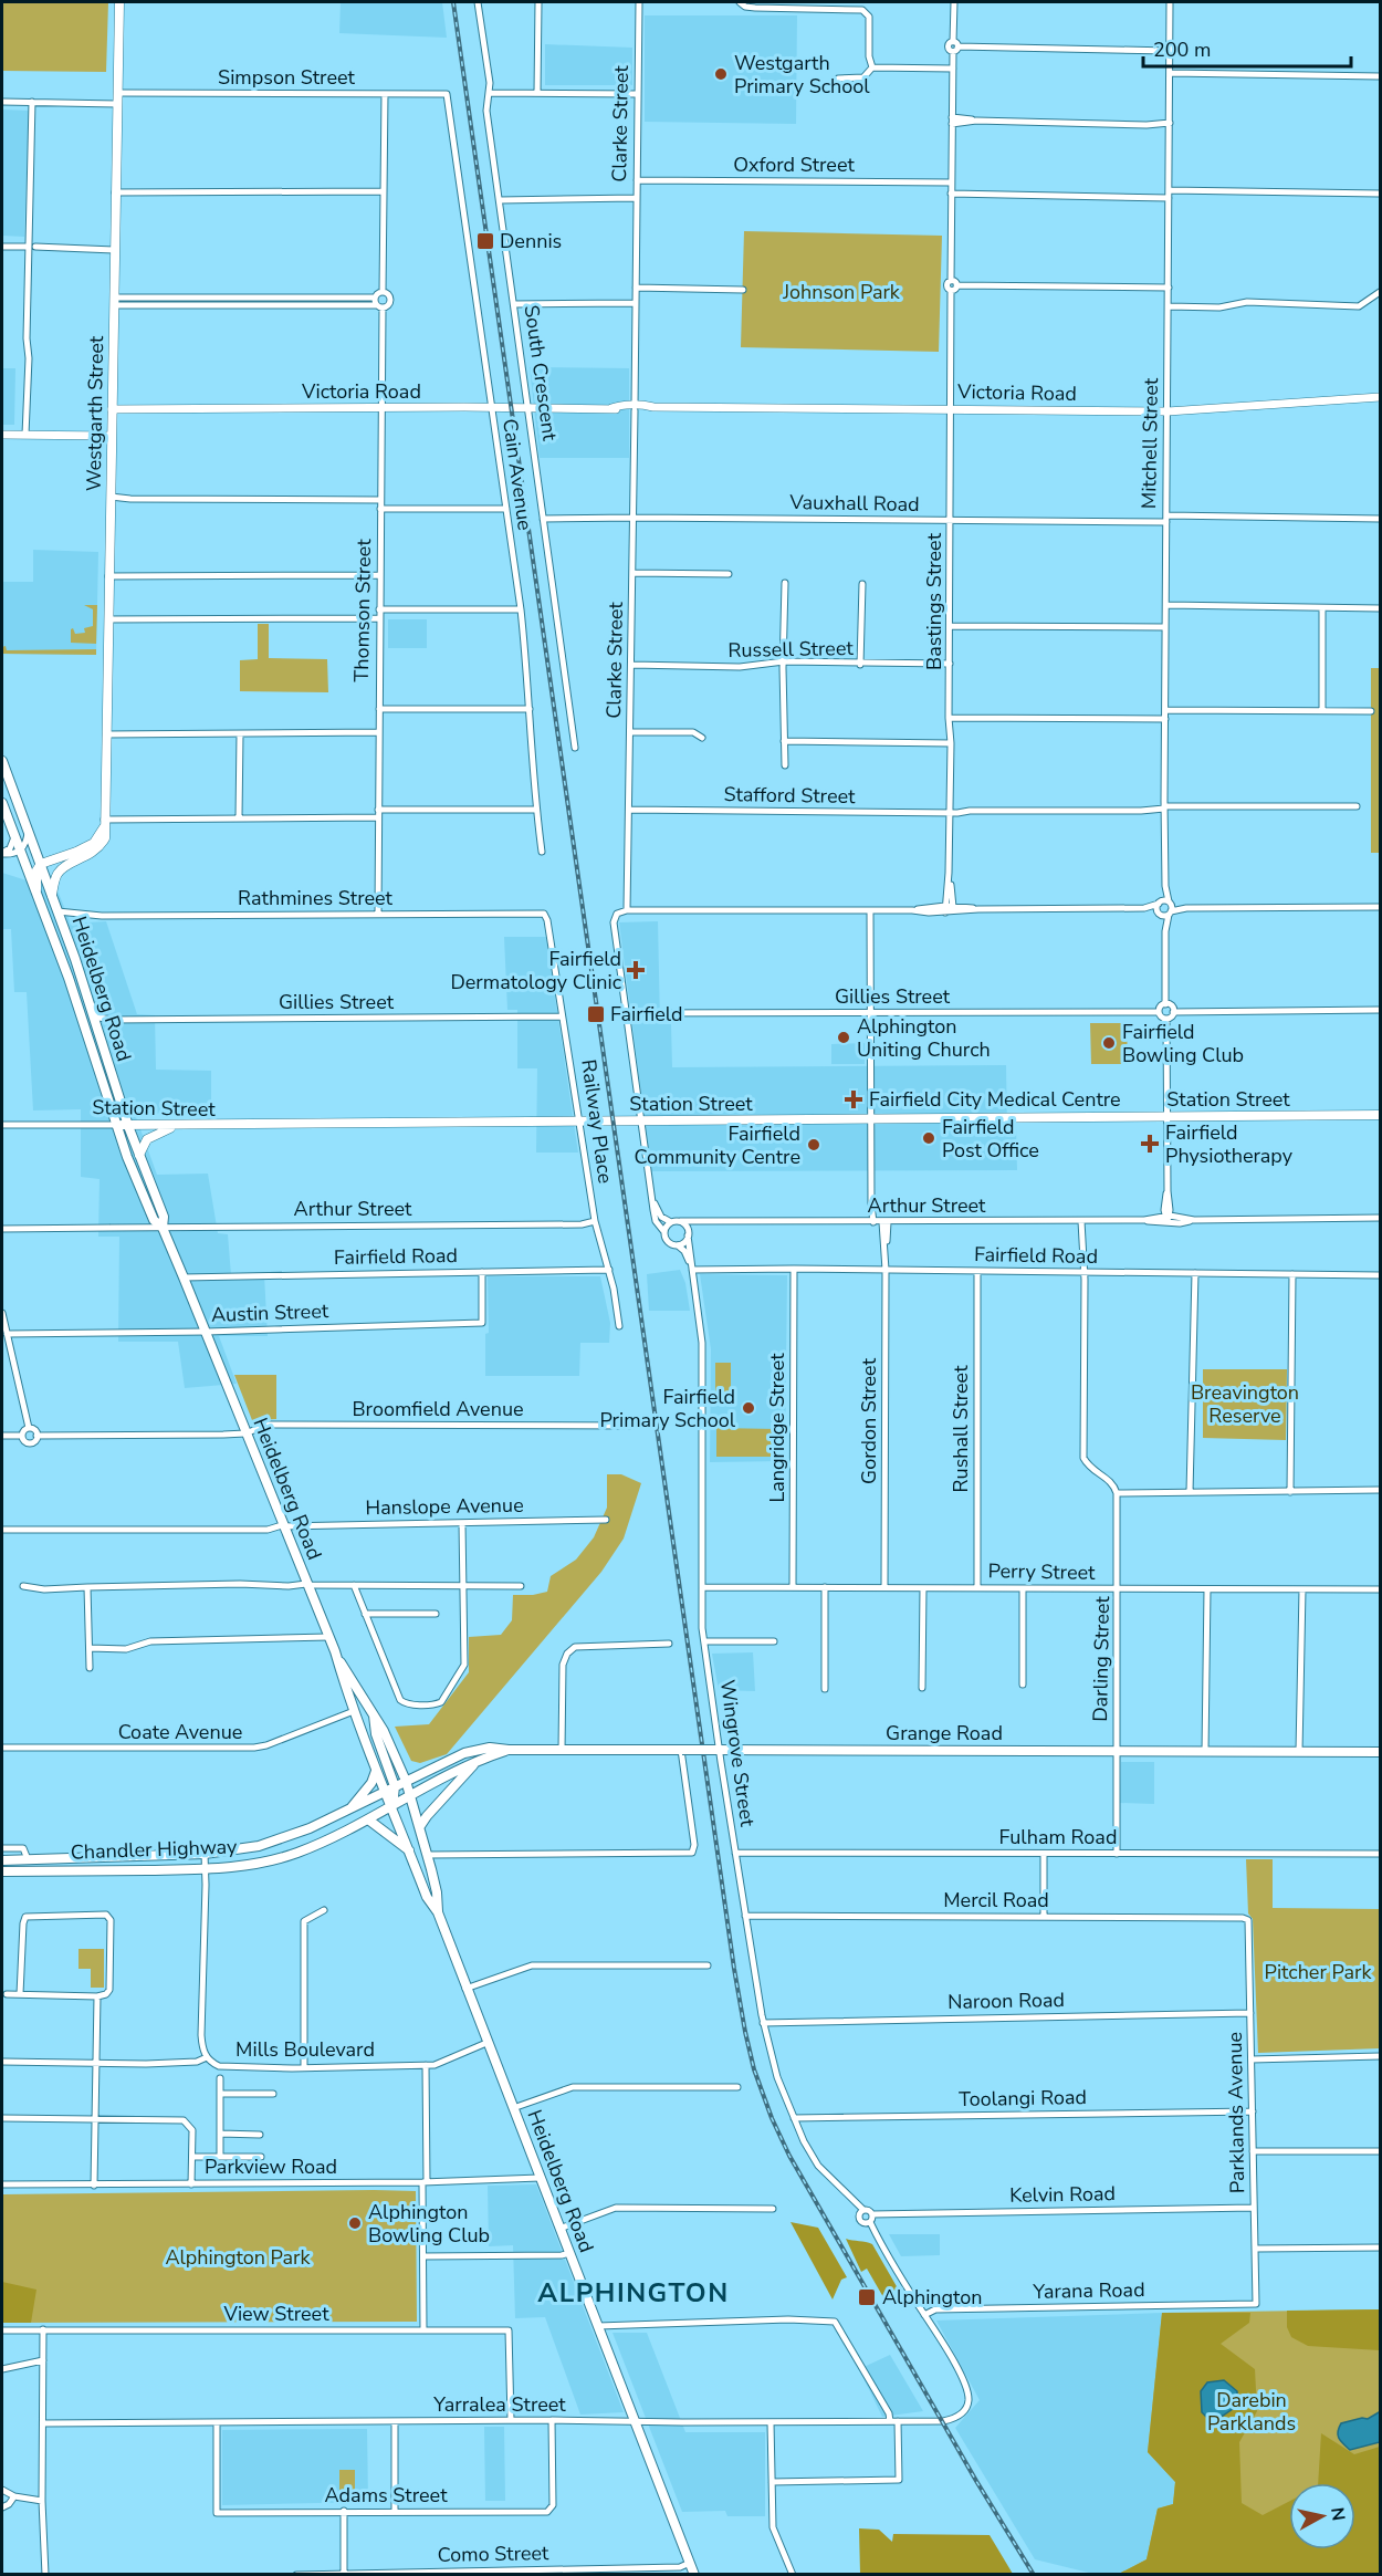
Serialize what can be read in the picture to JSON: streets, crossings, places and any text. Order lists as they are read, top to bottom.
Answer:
{
  "streets": {
    "main road": [
      "Westgarth Street",
      "Heidelberg Road",
      "Station Street",
      "Grange Road",
      "Chandler Highway"
    ],
    "street": [
      "Simpson Street",
      "Clarke Street",
      "Oxford Street",
      "South Crescent",
      "Victoria Road",
      "Mitchell Street",
      "Cain Avenue",
      "Vauxhall Road",
      "Bastings Street",
      "Thomson Street",
      "Russell Street",
      "Stafford Street",
      "Rathmines Street",
      "Gillies Street",
      "Railway Place",
      "Arthur Street",
      "Fairfield Road",
      "Austin Street",
      "Broomfield Avenue",
      "Gordon Street",
      "Langridge Street",
      "Rushall Street",
      "Hanslope Avenue",
      "Perry Street",
      "Darling Street",
      "Coate Avenue",
      "Wingrove Street",
      "Fulham Road",
      "Mercil Road",
      "Naroon Road",
      "Mills Boulevard",
      "Toolangi Road",
      "Parklands Avenue",
      "Parkview Road",
      "Kelvin Road",
      "Yarana Road",
      "View Street",
      "Yarralea Street",
      "Adams Street",
      "Como Street"
    ]
  },
  "crossings": [
    ["Simpson Street", "Westgarth Street"],
    ["Simpson Street", "Cain Avenue"],
    ["Clarke Street", "Oxford Street"],
    ["Clarke Street", "Victoria Road"],
    ["Clarke Street", "Vauxhall Road"],
    ["Clarke Street", "Russell Street"],
    ["Clarke Street", "Stafford Street"],
    ["South Crescent", "Victoria Road"],
    ["South Crescent", "Vauxhall Road"],
    ["Victoria Road", "Westgarth Street"],
    ["Victoria Road", "Mitchell Street"],
    ["Victoria Road", "Cain Avenue"],
    ["Victoria Road", "Bastings Street"],
    ["Victoria Road", "Thomson Street"],
    ["Westgarth Street", "Heidelberg Road"],
    ["Mitchell Street", "Vauxhall Road"],
    ["Mitchell Street", "Stafford Street"],
    ["Mitchell Street", "Gillies Street"],
    ["Vauxhall Road", "Bastings Street"],
    ["Bastings Street", "Russell Street"],
    ["Bastings Street", "Stafford Street"],
    ["Thomson Street", "Rathmines Street"],
    ["Rathmines Street", "Heidelberg Road"],
    ["Rathmines Street", "Railway Place"],
    ["Heidelberg Road", "Gillies Street"],
    ["Heidelberg Road", "Station Street"],
    ["Heidelberg Road", "Arthur Street"],
    ["Heidelberg Road", "Fairfield Road"],
    ["Heidelberg Road", "Austin Street"],
    ["Heidelberg Road", "Broomfield Avenue"],
    ["Heidelberg Road", "Hanslope Avenue"],
    ["Heidelberg Road", "Coate Avenue"],
    ["Heidelberg Road", "Grange Road"],
    ["Heidelberg Road", "Chandler Highway"],
    ["Heidelberg Road", "Mills Boulevard"],
    ["Heidelberg Road", "Parkview Road"],
    ["Heidelberg Road", "Yarralea Street"],
    ["Heidelberg Road", "Como Street"],
    ["Gillies Street", "Railway Place"],
    ["Station Street", "Railway Place"],
    ["Railway Place", "Arthur Street"],
    ["Railway Place", "Fairfield Road"],
    ["Arthur Street", "Gordon Street"],
    ["Arthur Street", "Wingrove Street"],
    ["Fairfield Road", "Austin Street"],
    ["Fairfield Road", "Gordon Street"],
    ["Fairfield Road", "Langridge Street"],
    ["Fairfield Road", "Rushall Street"],
    ["Fairfield Road", "Wingrove Street"],
    ["Gordon Street", "Perry Street"],
    ["Langridge Street", "Perry Street"],
    ["Rushall Street", "Perry Street"],
    ["Perry Street", "Darling Street"],
    ["Perry Street", "Wingrove Street"],
    ["Darling Street", "Grange Road"],
    ["Darling Street", "Fulham Road"],
    ["Grange Road", "Wingrove Street"],
    ["Grange Road", "Chandler Highway"],
    ["Wingrove Street", "Fulham Road"],
    ["Wingrove Street", "Mercil Road"],
    ["Wingrove Street", "Naroon Road"],
    ["Wingrove Street", "Toolangi Road"],
    ["Wingrove Street", "Kelvin Road"],
    ["Chandler Highway", "Mills Boulevard"],
    ["Mercil Road", "Parklands Avenue"],
    ["Naroon Road", "Parklands Avenue"],
    ["Toolangi Road", "Parklands Avenue"],
    ["Parklands Avenue", "Kelvin Road"],
    ["Parklands Avenue", "Yarana Road"],
    ["Yarana Road", "Yarralea Street"],
    ["View Street", "Yarralea Street"],
    ["Yarralea Street", "Adams Street"]
  ],
  "districts": ["ALPHINGTON"],
  "parks": [
    "Johnson Park",
    "Breavington Reserve",
    "Pitcher Park",
    "Alphington Park",
    "Darebin Parklands"
  ],
  "places": {
    "other": [
      "Westgarth Primary School",
      "Alphington Uniting Church",
      "Fairfield Bowling Club",
      "Fairfield Post Office",
      "Fairfield Community Centre",
      "Fairfield Primary School",
      "Alphington Bowling Club"
    ],
    "transit": ["Dennis", "Fairfield", "Alphington"],
    "health": ["Fairfield Dermatology Clinic", "Fairfield City Medical Centre", "Fairfield Physiotherapy"]
  },
  "scale_bar": "200 m",
  "north": "right"
}
